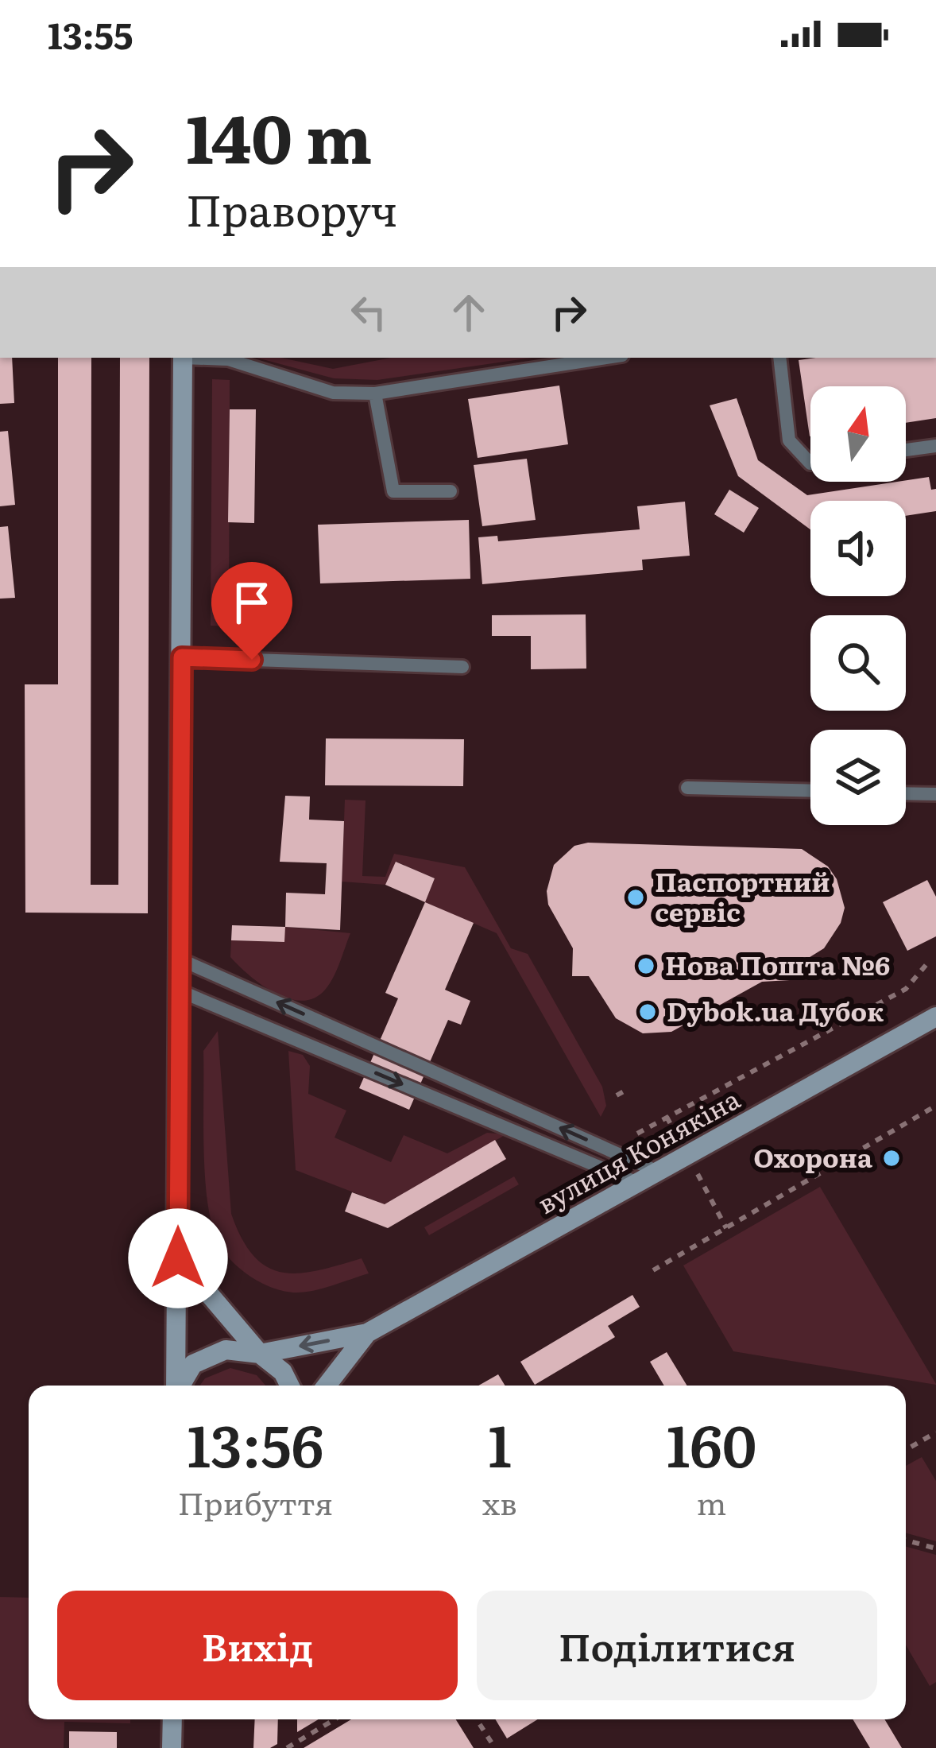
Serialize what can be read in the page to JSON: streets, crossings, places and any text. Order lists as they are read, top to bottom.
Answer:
{
  "streets": {
    "main road": ["вулиця Конякіна"]
  },
  "places": [
    "Паспортний сервіс",
    "Нова Пошта №6",
    "Dybok.ua Дубок",
    "Охорона"
  ],
  "north": "top",
  "page": {
    "status": "13:55",
    "turn": ["140 m", "Праворуч"],
    "eta": [
      "13:56",
      "Прибуття",
      "1",
      "хв",
      "160",
      "m"
    ],
    "buttons": ["Вихід", "Поділитися"]
  }
}
